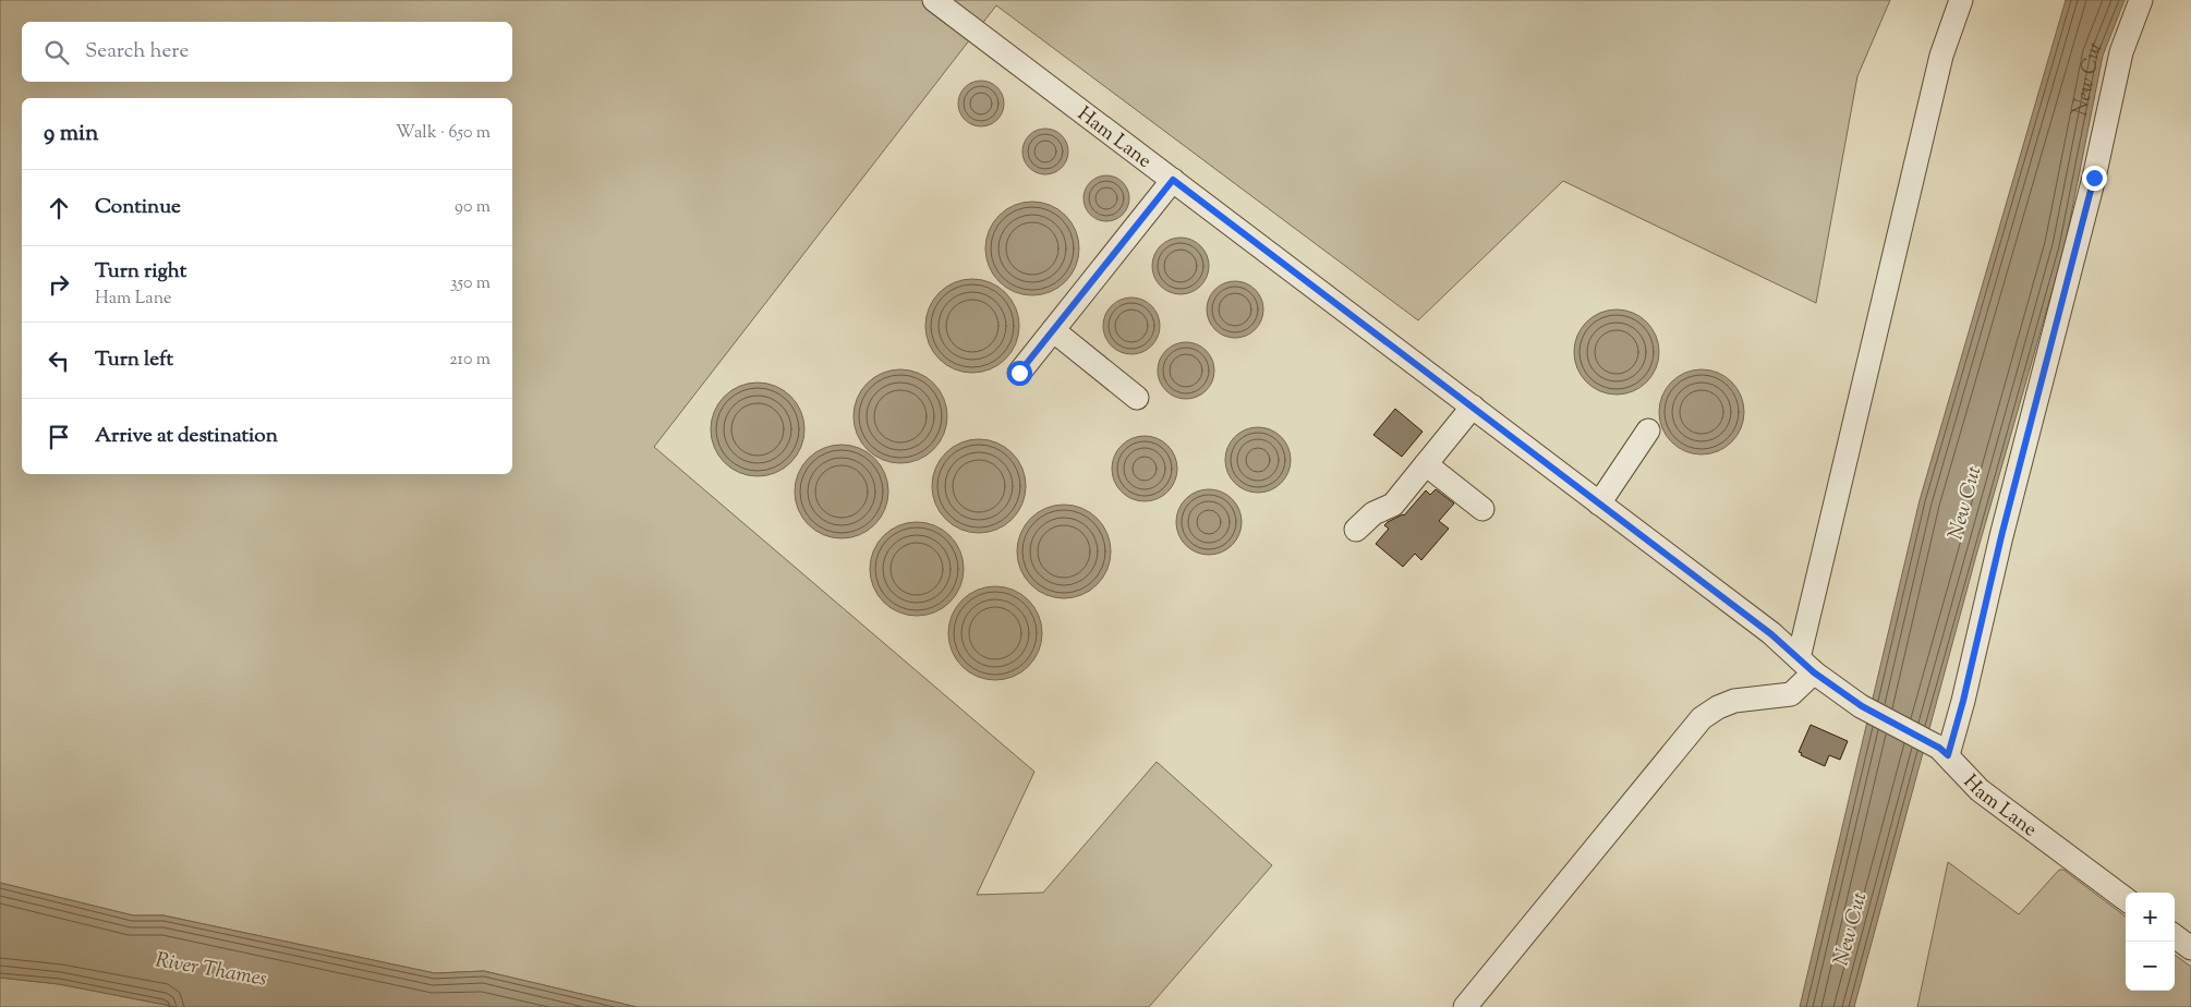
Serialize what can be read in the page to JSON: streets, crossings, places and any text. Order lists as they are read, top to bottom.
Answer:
{
  "streets": {
    "street": ["Ham Lane"]
  },
  "water": ["New Cut", "River Thames"],
  "page": {
    "search": "Search here",
    "heading": ["9 min", "Walk · 650 m"],
    "list": [
      ["Continue", "90 m"],
      ["Turn right", "Ham Lane", "350 m"],
      ["Turn left", "210 m"],
      "Arrive at destination"
    ],
    "map_buttons": ["+", "−"]
  }
}
